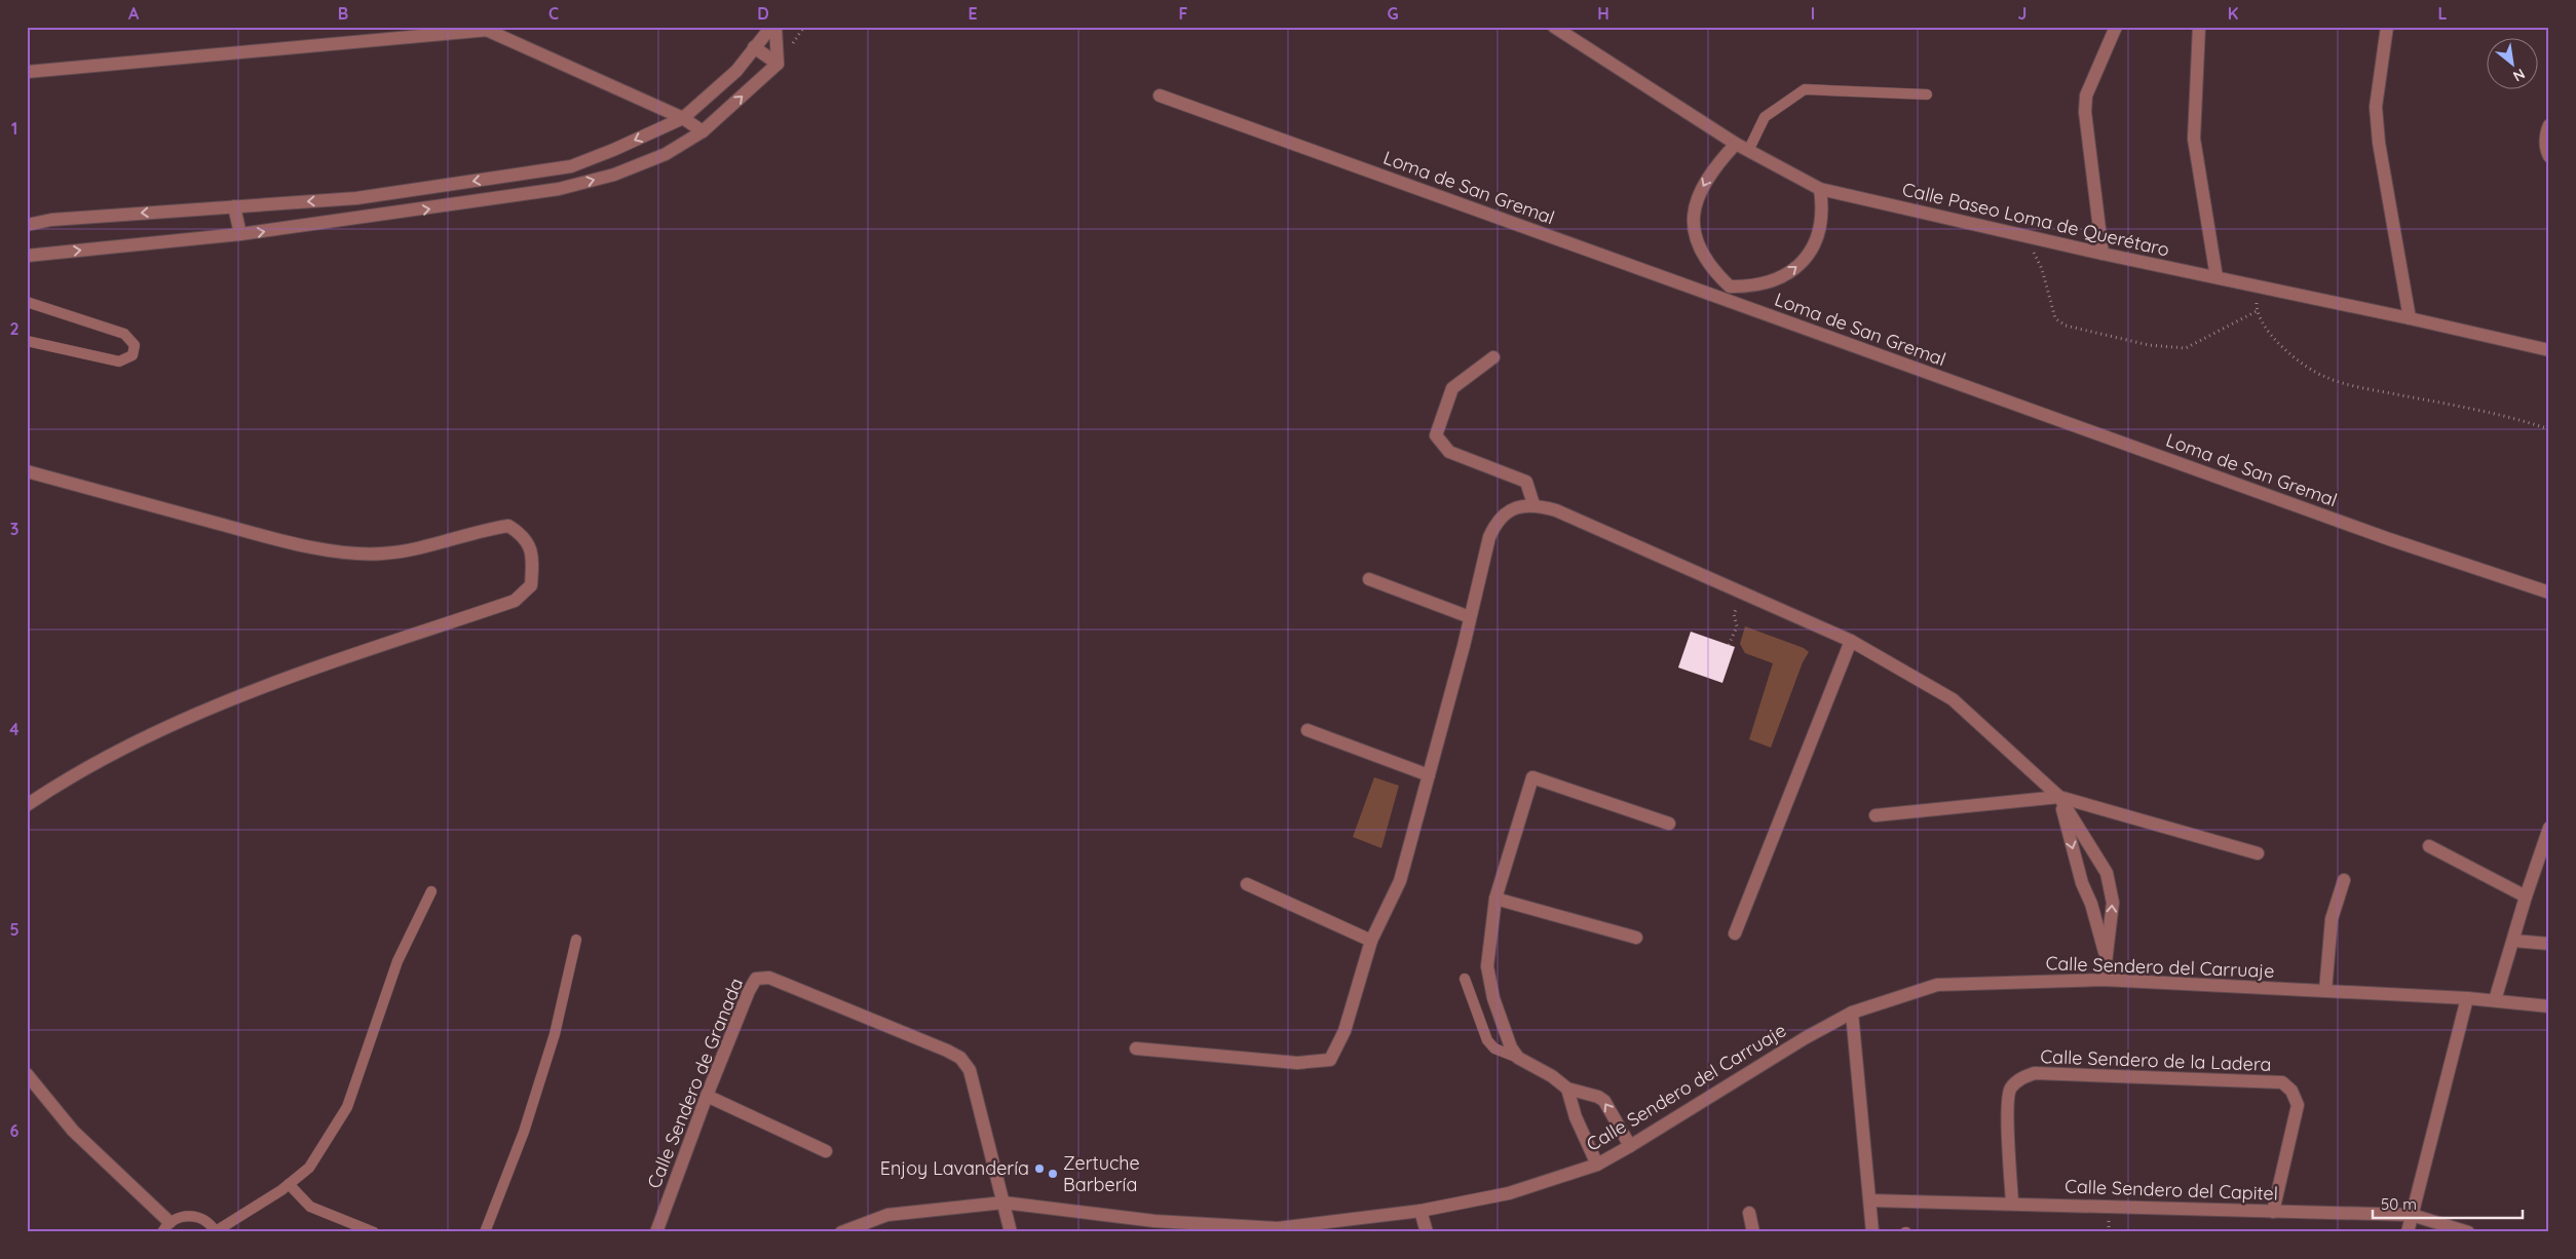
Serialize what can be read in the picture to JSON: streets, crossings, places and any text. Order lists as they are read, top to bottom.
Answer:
{
  "streets": {
    "street": [
      "Loma de San Gremal",
      "Calle Paseo Loma de Querétaro",
      "Calle Sendero del Carruaje",
      "Calle Sendero de la Ladera",
      "Calle Sendero de Granada",
      "Calle Sendero del Capitel"
    ]
  },
  "crossings": [
    ["Calle Sendero del Carruaje", "Calle Sendero de Granada"],
    ["Calle Sendero de la Ladera", "Calle Sendero del Capitel"]
  ],
  "places": ["Enjoy Lavandería", "Zertuche Barbería"],
  "scale_bar": "50 m",
  "north": "bottom right",
  "grid": {
    "columns": [
      "A",
      "B",
      "C",
      "D",
      "E",
      "F",
      "G",
      "H",
      "I",
      "J",
      "K",
      "L"
    ],
    "rows": [
      "1",
      "2",
      "3",
      "4",
      "5",
      "6"
    ]
  }
}
